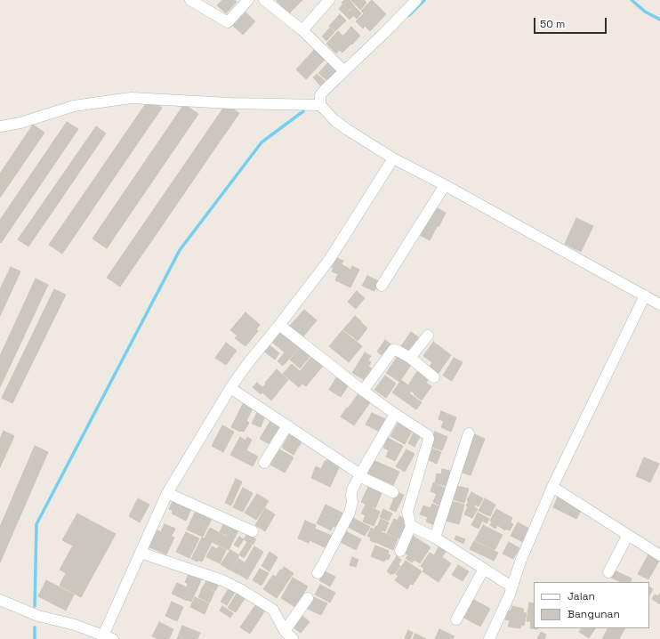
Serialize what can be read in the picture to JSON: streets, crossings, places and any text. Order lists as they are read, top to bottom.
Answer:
{
  "legend": ["Jalan", "Bangunan"],
  "scale_bar": "50 m"
}
